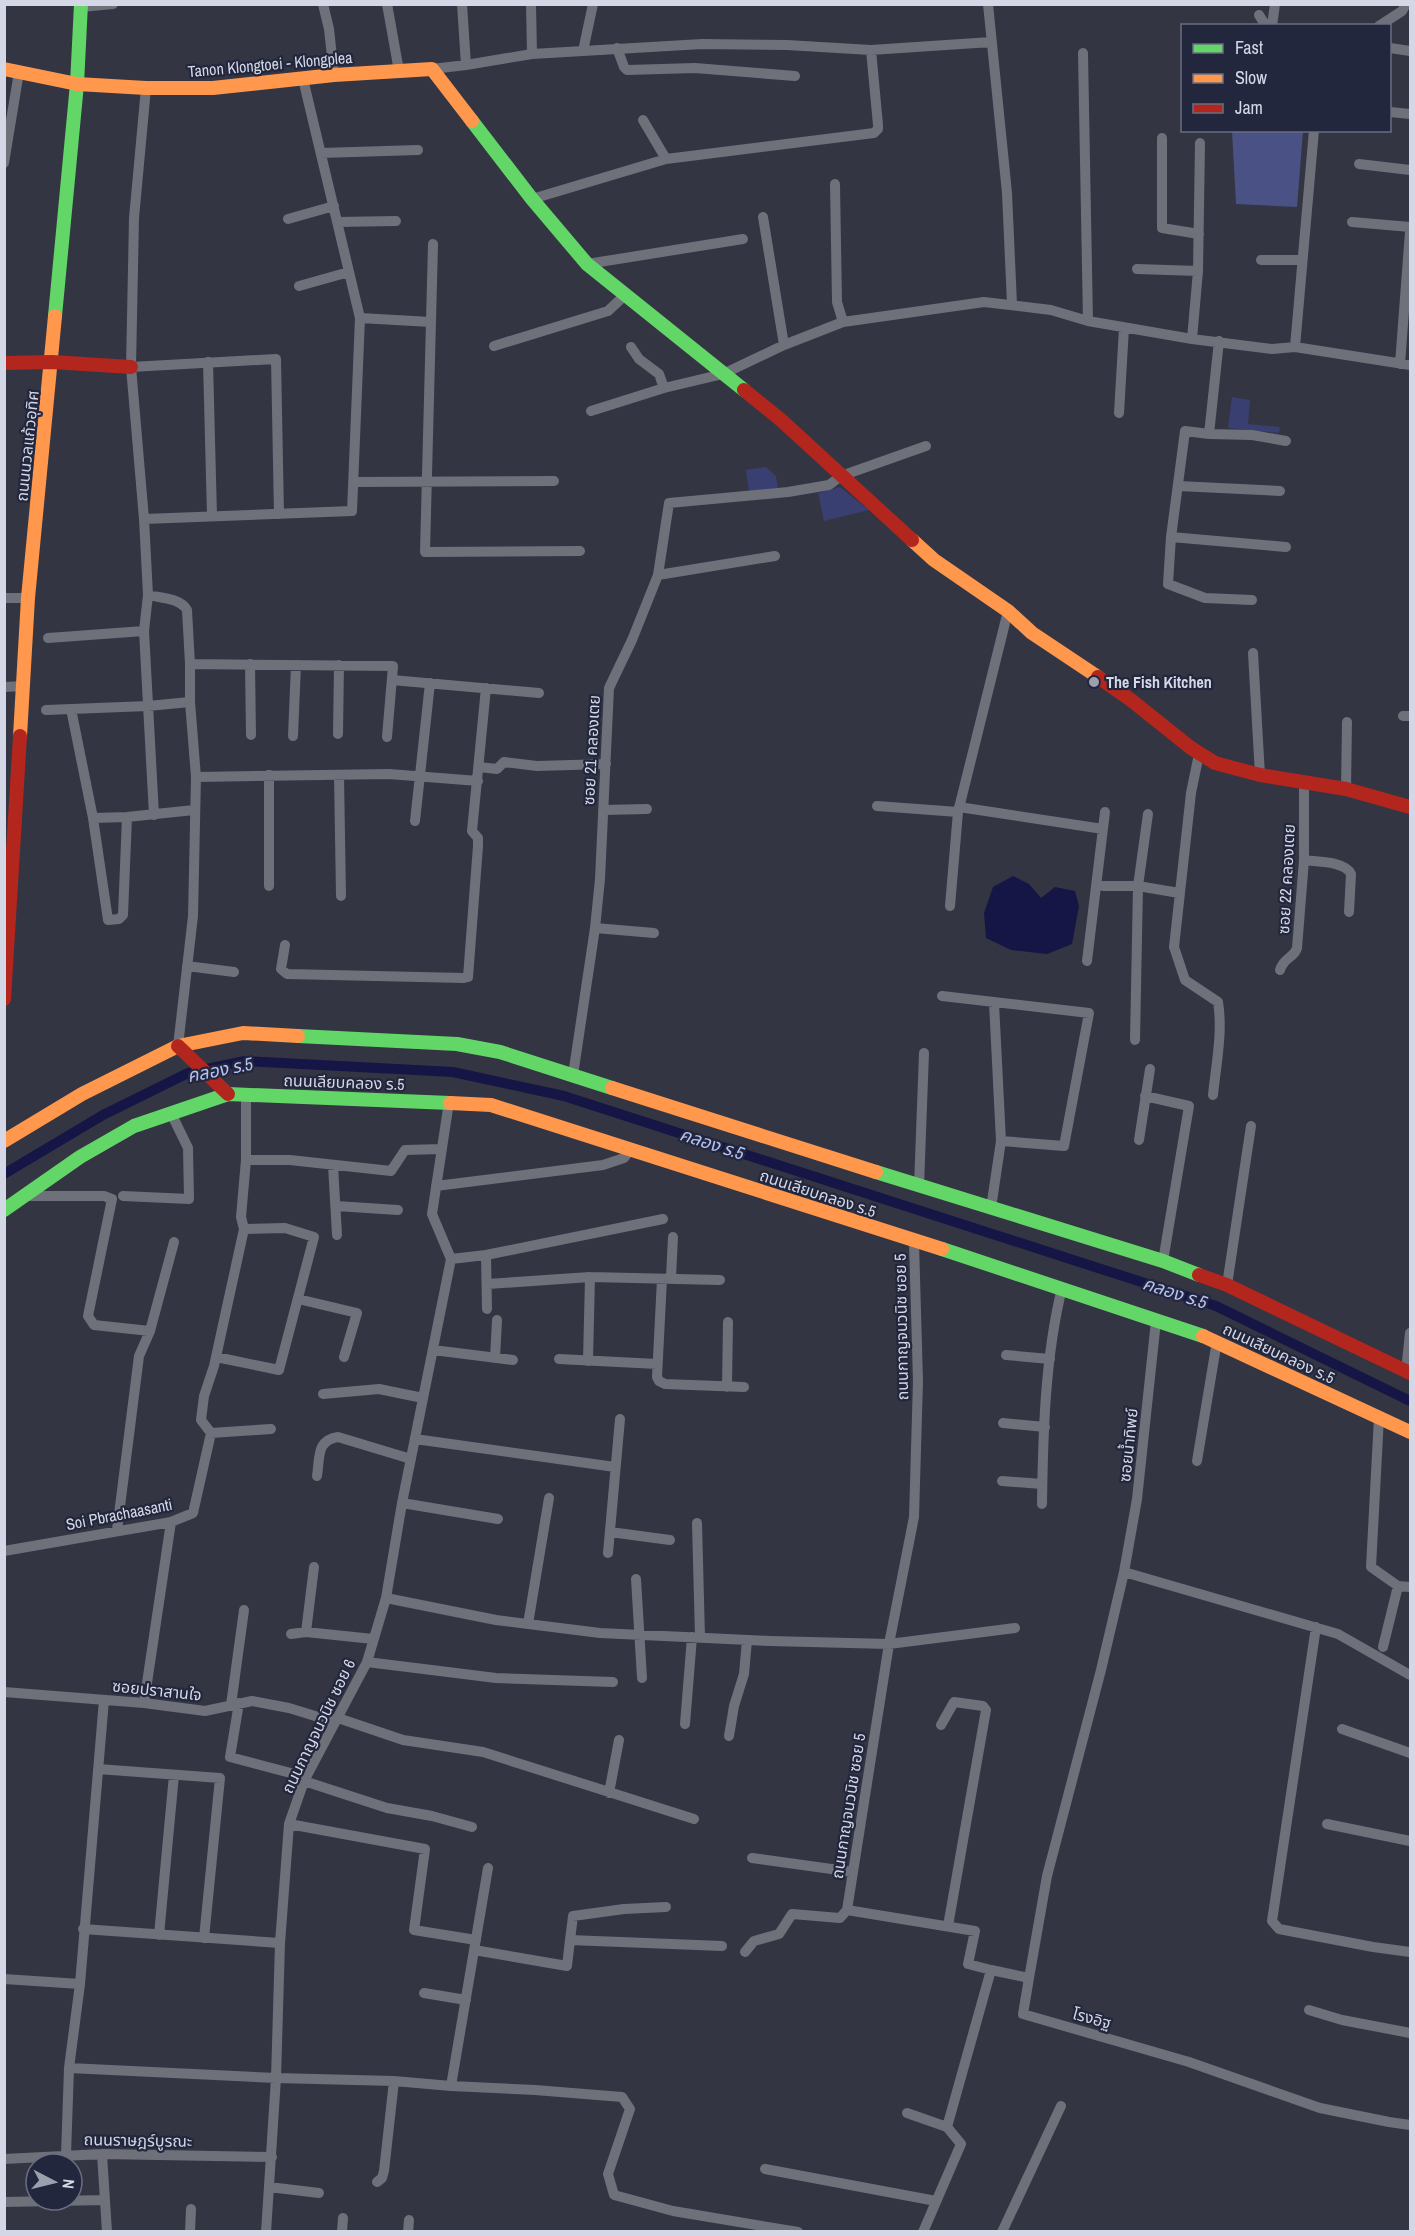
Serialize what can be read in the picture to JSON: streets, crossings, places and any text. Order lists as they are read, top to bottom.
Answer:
{
  "streets": {
    "street": [
      "Tanon Klongtoei - Klongplea",
      "ถนนนวลแก้วอุทิศ",
      "ซอย 21 คลองเตย",
      "ซอย 22 คลองเตย",
      "ถนนเลียบคลอง ร.5",
      "ถนนกาญจนวนิช ซอย 5",
      "ซอยน้ำทิพย์",
      "Soi Pbrachaasanti",
      "ซอยปราสานใจ",
      "ถนนกาญจนวนิช ซอย 6",
      "โรงอิฐ",
      "ถนนราษฎร์บูรณะ"
    ]
  },
  "crossings": [
    ["Tanon Klongtoei - Klongplea", "ถนนนวลแก้วอุทิศ"],
    ["ถนนเลียบคลอง ร.5", "ถนนกาญจนวนิช ซอย 5"],
    ["ถนนเลียบคลอง ร.5", "ซอยน้ำทิพย์"],
    ["ซอยน้ำทิพย์", "โรงอิฐ"],
    ["ซอยปราสานใจ", "ถนนกาญจนวนิช ซอย 6"],
    ["ถนนกาญจนวนิช ซอย 6", "ถนนราษฎร์บูรณะ"]
  ],
  "water": ["คลอง ร.5"],
  "places": ["The Fish Kitchen"],
  "legend": ["Fast", "Slow", "Jam"],
  "north": "right"
}
